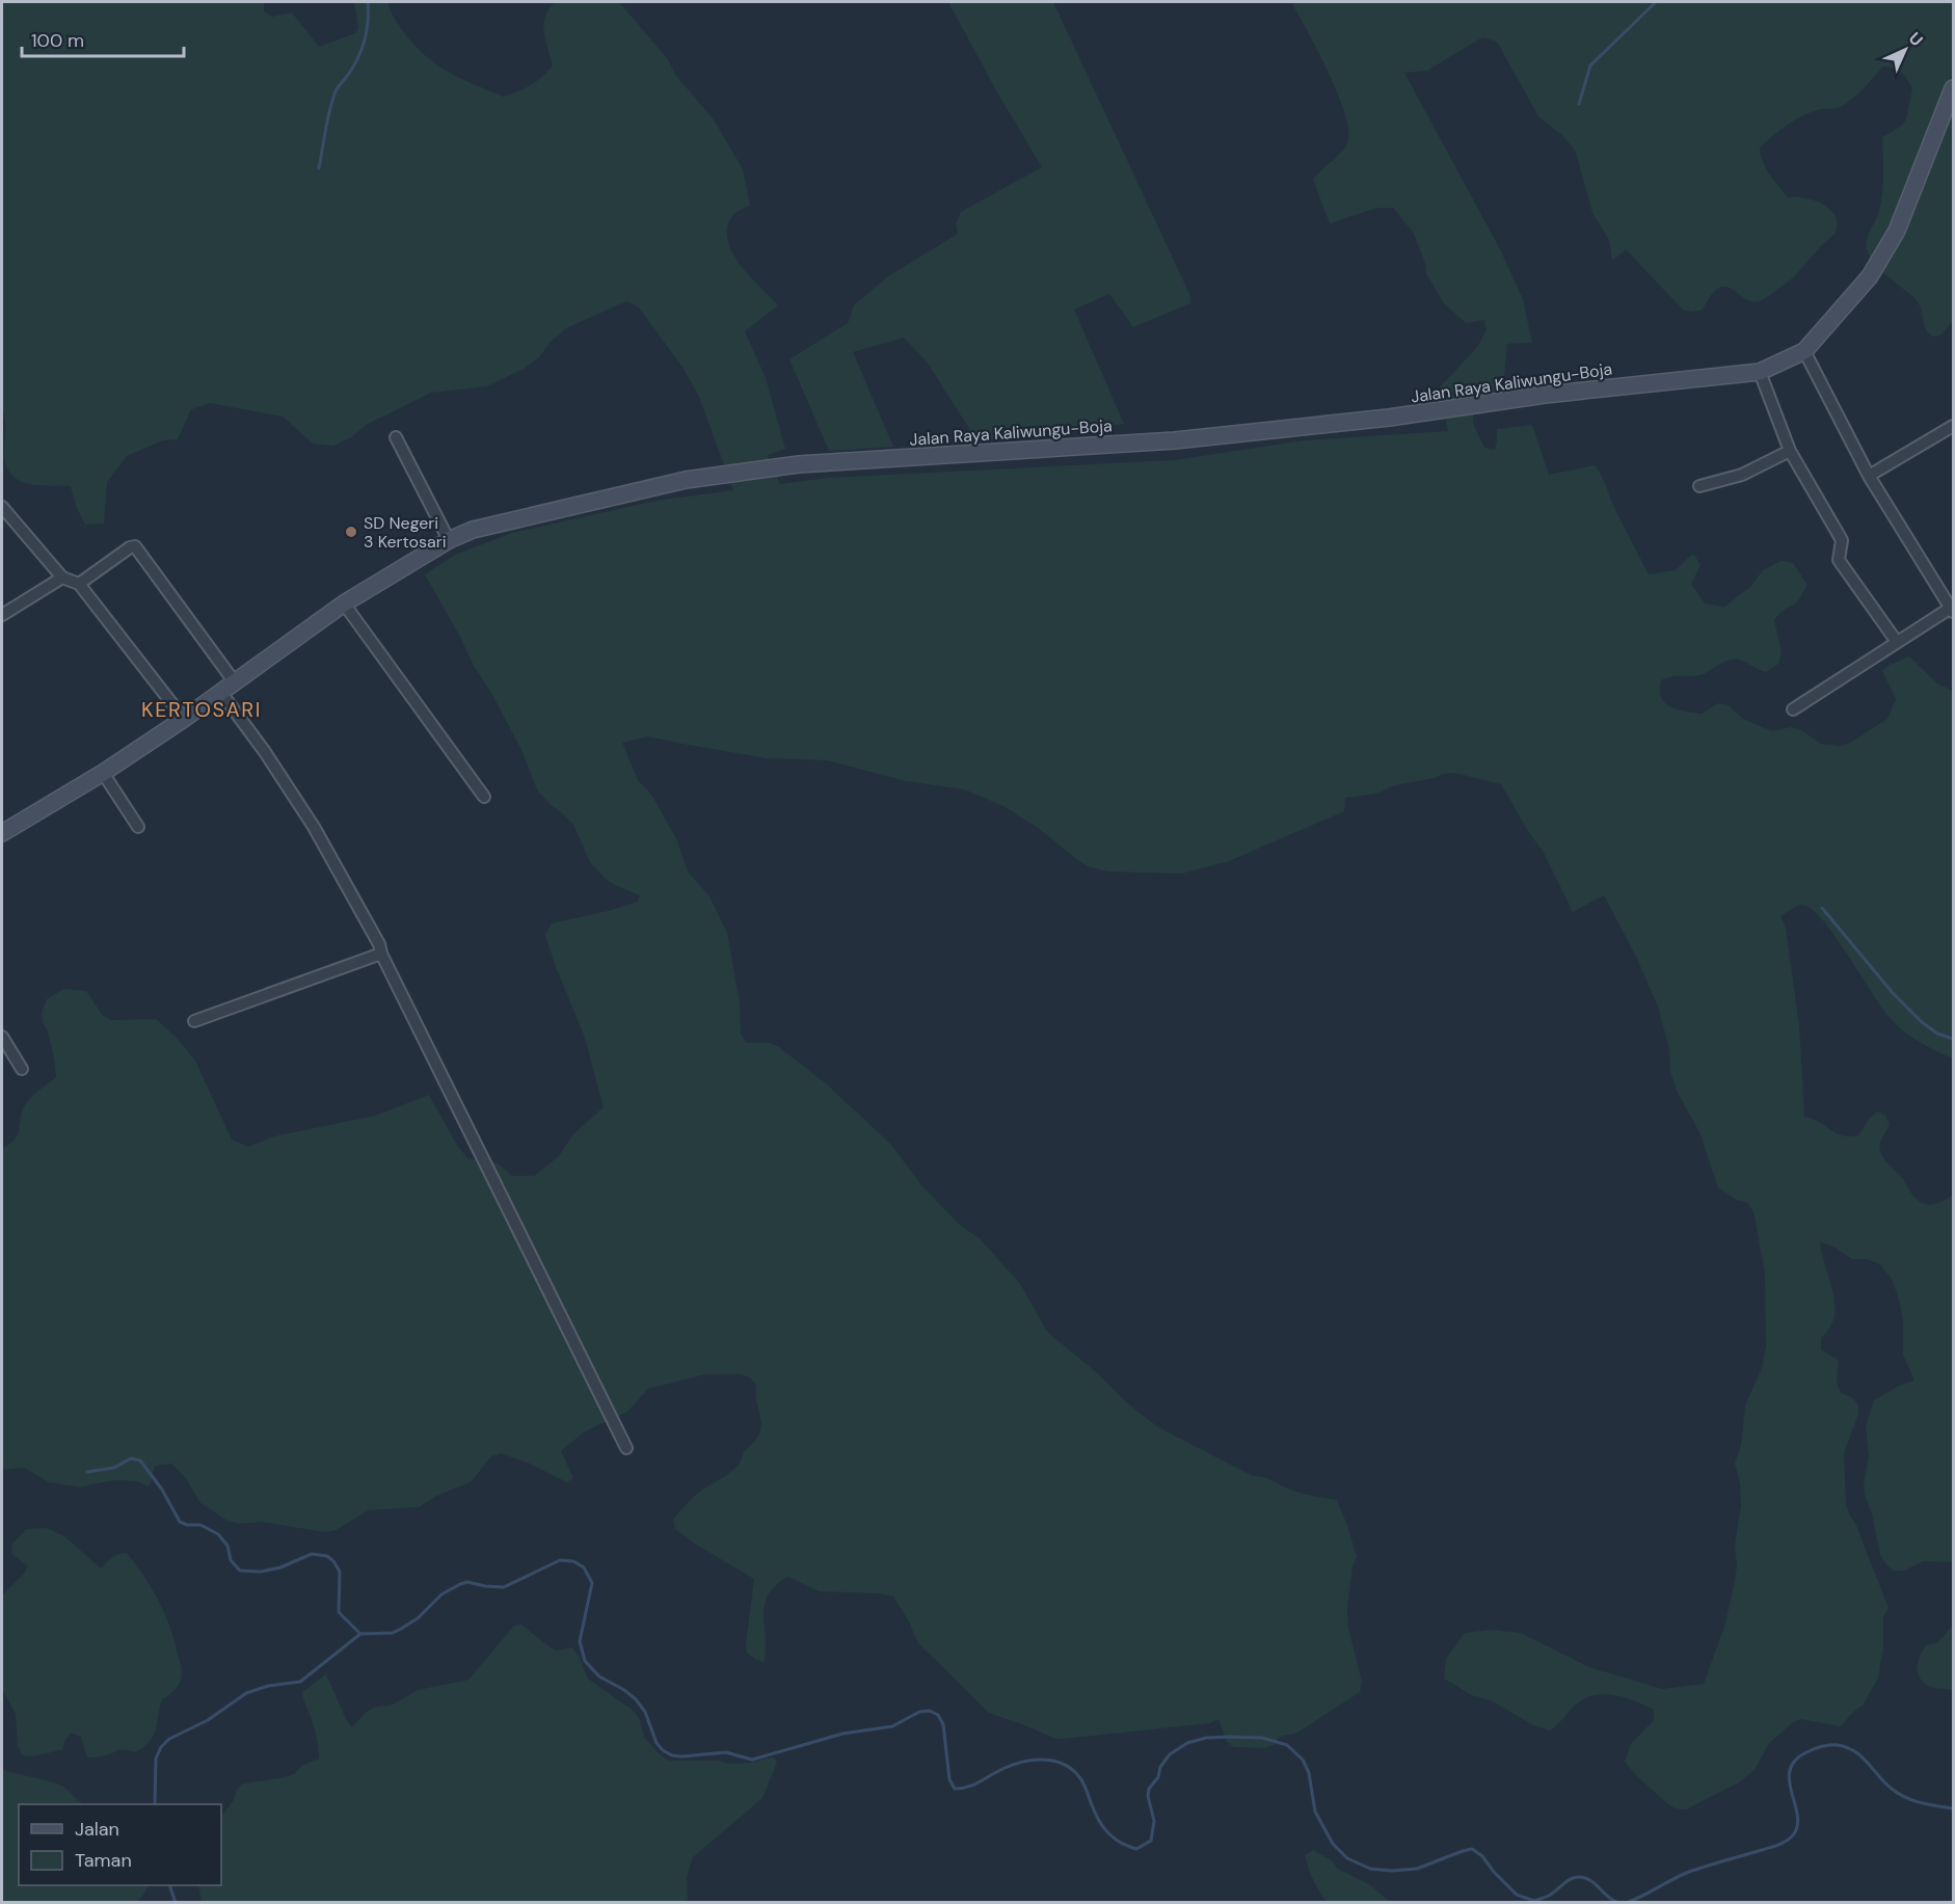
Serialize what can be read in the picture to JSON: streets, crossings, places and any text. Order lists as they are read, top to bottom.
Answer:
{
  "streets": {
    "main road": ["Jalan Raya Kaliwungu-Boja"]
  },
  "districts": ["KERTOSARI"],
  "places": ["SD Negeri 3 Kertosari"],
  "legend": ["Jalan", "Taman"],
  "scale_bar": "100 m",
  "north": "top right"
}
